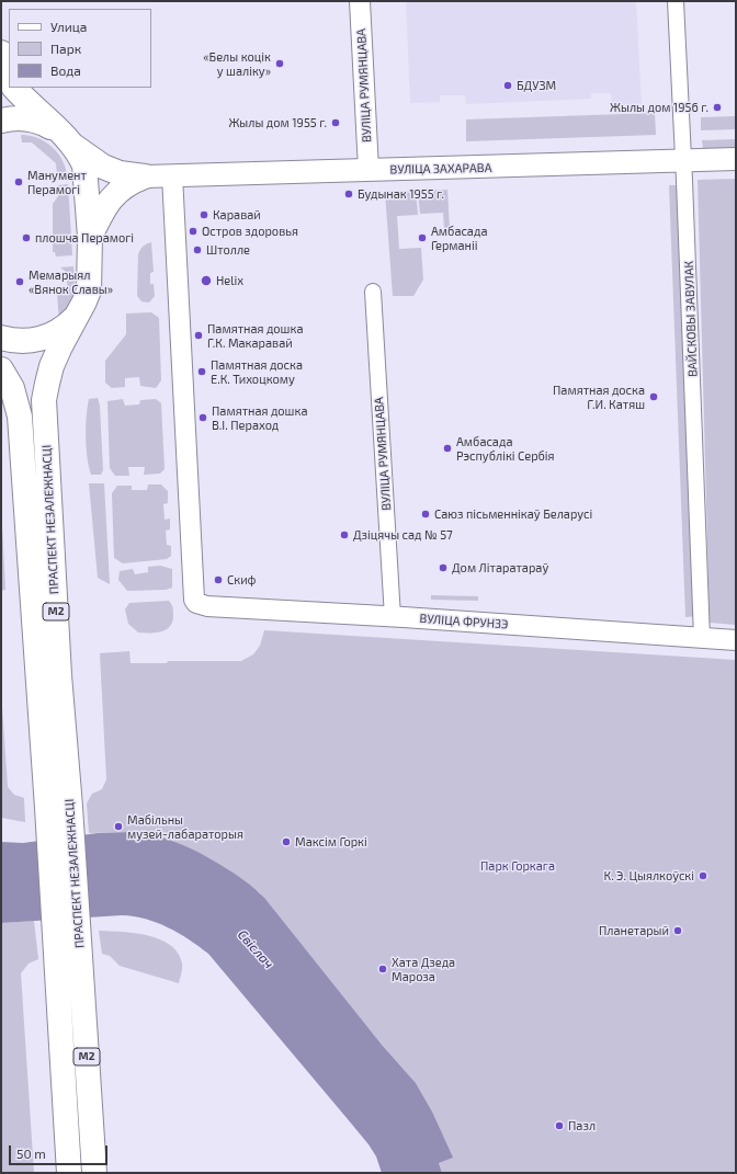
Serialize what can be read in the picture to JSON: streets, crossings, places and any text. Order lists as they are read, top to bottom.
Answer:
{
  "streets": {
    "main road": ["ВУЛІЦА ЗАХАРАВА", "ПРАСПЕКТ НЕЗАЛЕЖНАСЦІ", "М2"],
    "street": ["ВУЛІЦА РУМЯНЦАВА", "ВАЙСКОВЫ ЗАВУЛАК", "ВУЛІЦА ФРУНЗЭ"]
  },
  "crossings": [
    ["ВУЛІЦА РУМЯНЦАВА", "ВУЛІЦА ЗАХАРАВА"],
    ["ВУЛІЦА РУМЯНЦАВА", "ВУЛІЦА ФРУНЗЭ"],
    ["ВУЛІЦА ЗАХАРАВА", "ВАЙСКОВЫ ЗАВУЛАК"],
    ["ВУЛІЦА ЗАХАРАВА", "ВУЛІЦА ФРУНЗЭ"],
    ["ВАЙСКОВЫ ЗАВУЛАК", "ВУЛІЦА ФРУНЗЭ"],
    ["ПРАСПЕКТ НЕЗАЛЕЖНАСЦІ", "М2"]
  ],
  "water": ["Свіслач"],
  "parks": ["Парк Горкага"],
  "places": [
    "«Белы коцік у шаліку»",
    "БДУЗМ",
    "Жылы дом 1956 г.",
    "Жылы дом 1955 г.",
    "Манумент Перамогі",
    "Будынак 1955 г.",
    "Каравай",
    "Остров здоровья",
    "плошча Перамогі",
    "Амбасада Германіі",
    "Штолле",
    "Helix",
    "Мемарыял «Вянок Славы»",
    "Памятная дошка Г.К. Макаравай",
    "Памятная доска Е.К. Тихоцкому",
    "Памятная доска Г.И. Катяш",
    "Памятная дошка В.І. Пераход",
    "Амбасада Рэспублікі Сербія",
    "Саюз пісьменнікаў Беларусі",
    "Дзіцячы сад № 57",
    "Дом Літаратараў",
    "Скиф",
    "Мабільны музей-лабараторыя",
    "Максім Горкі",
    "К. Э. Цыялкоўскі",
    "Планетарый",
    "Хата Дзеда Мароза",
    "Пазл"
  ],
  "legend": ["Улица", "Парк", "Вода"],
  "scale_bar": "50 m"
}
